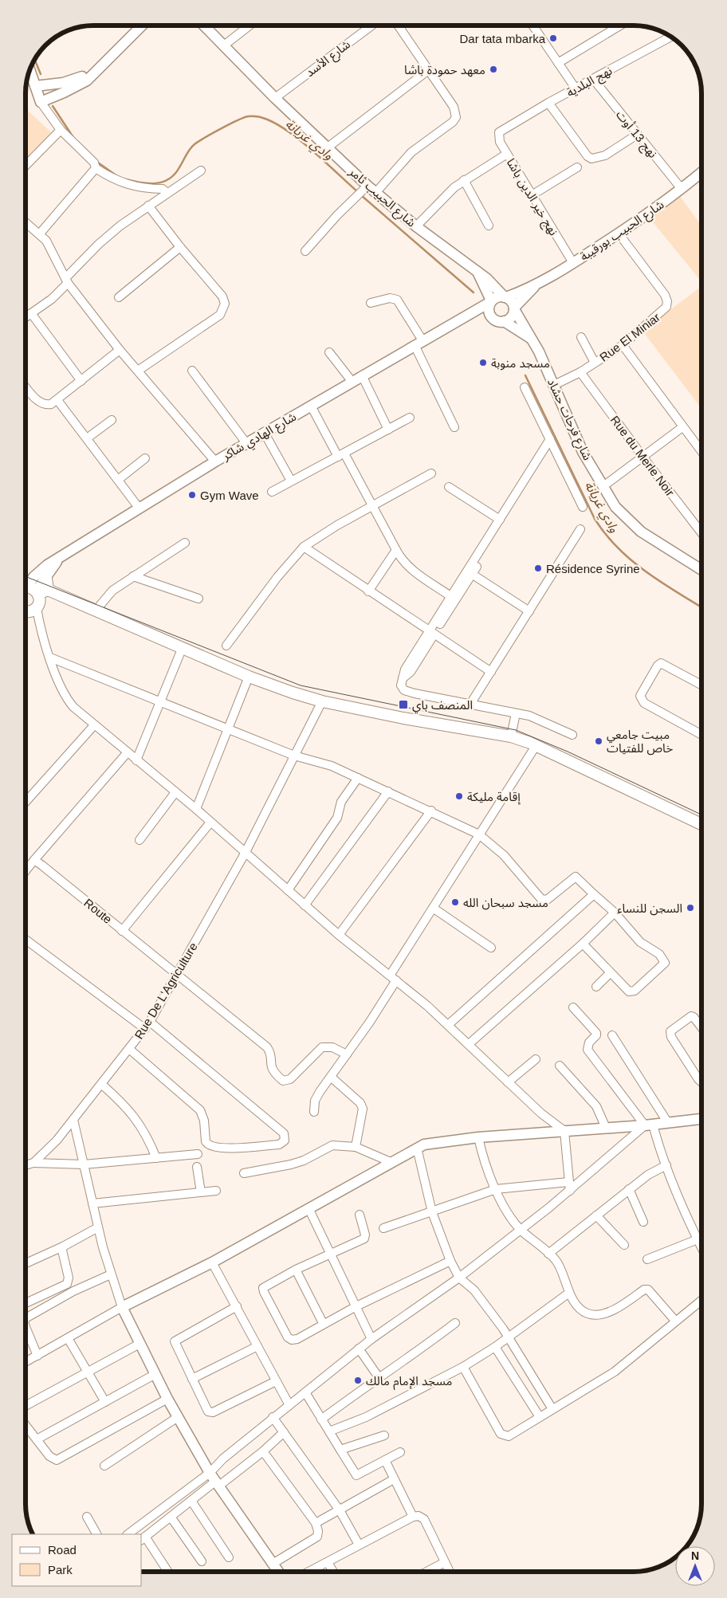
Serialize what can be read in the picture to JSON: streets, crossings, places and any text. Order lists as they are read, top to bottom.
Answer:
{
  "streets": {
    "street": [
      "شارع الأسد",
      "نهج البلدية",
      "نهج 13 أوت",
      "شارع الحبيب ثامر",
      "نهج خير الدين باشا",
      "شارع الحبيب بورقيبة",
      "Rue El Miniar",
      "شارع فرحات حشاد",
      "شارع الهادي شاكر",
      "Rue du Merle Noir",
      "Route",
      "Rue De L'Agriculture"
    ]
  },
  "crossings": [
    ["شارع الأسد", "شارع الحبيب ثامر"],
    ["نهج البلدية", "نهج 13 أوت"],
    ["نهج البلدية", "نهج خير الدين باشا"],
    ["نهج 13 أوت", "شارع الحبيب بورقيبة"],
    ["شارع الحبيب ثامر", "شارع الحبيب بورقيبة"],
    ["شارع الحبيب ثامر", "شارع فرحات حشاد"],
    ["شارع الحبيب ثامر", "شارع الهادي شاكر"],
    ["نهج خير الدين باشا", "شارع الحبيب بورقيبة"],
    ["شارع الحبيب بورقيبة", "Rue El Miniar"],
    ["شارع الحبيب بورقيبة", "شارع فرحات حشاد"],
    ["شارع الحبيب بورقيبة", "شارع الهادي شاكر"],
    ["Rue El Miniar", "شارع فرحات حشاد"],
    ["Rue El Miniar", "Rue du Merle Noir"],
    ["شارع فرحات حشاد", "شارع الهادي شاكر"],
    ["Route", "Rue De L'Agriculture"]
  ],
  "water": ["وادي غريانة"],
  "places": {
    "other": [
      "Dar tata mbarka",
      "معهد حمودة باشا",
      "مسجد منوبة",
      "Gym Wave",
      "Résidence Syrine",
      "مبيت جامعي خاص للفتيات",
      "إقامة مليكة",
      "مسجد سبحان الله",
      "السجن للنساء",
      "مسجد الإمام مالك"
    ],
    "transit": ["المنصف باي"]
  },
  "legend": ["Road", "Park"],
  "north": "top"
}
